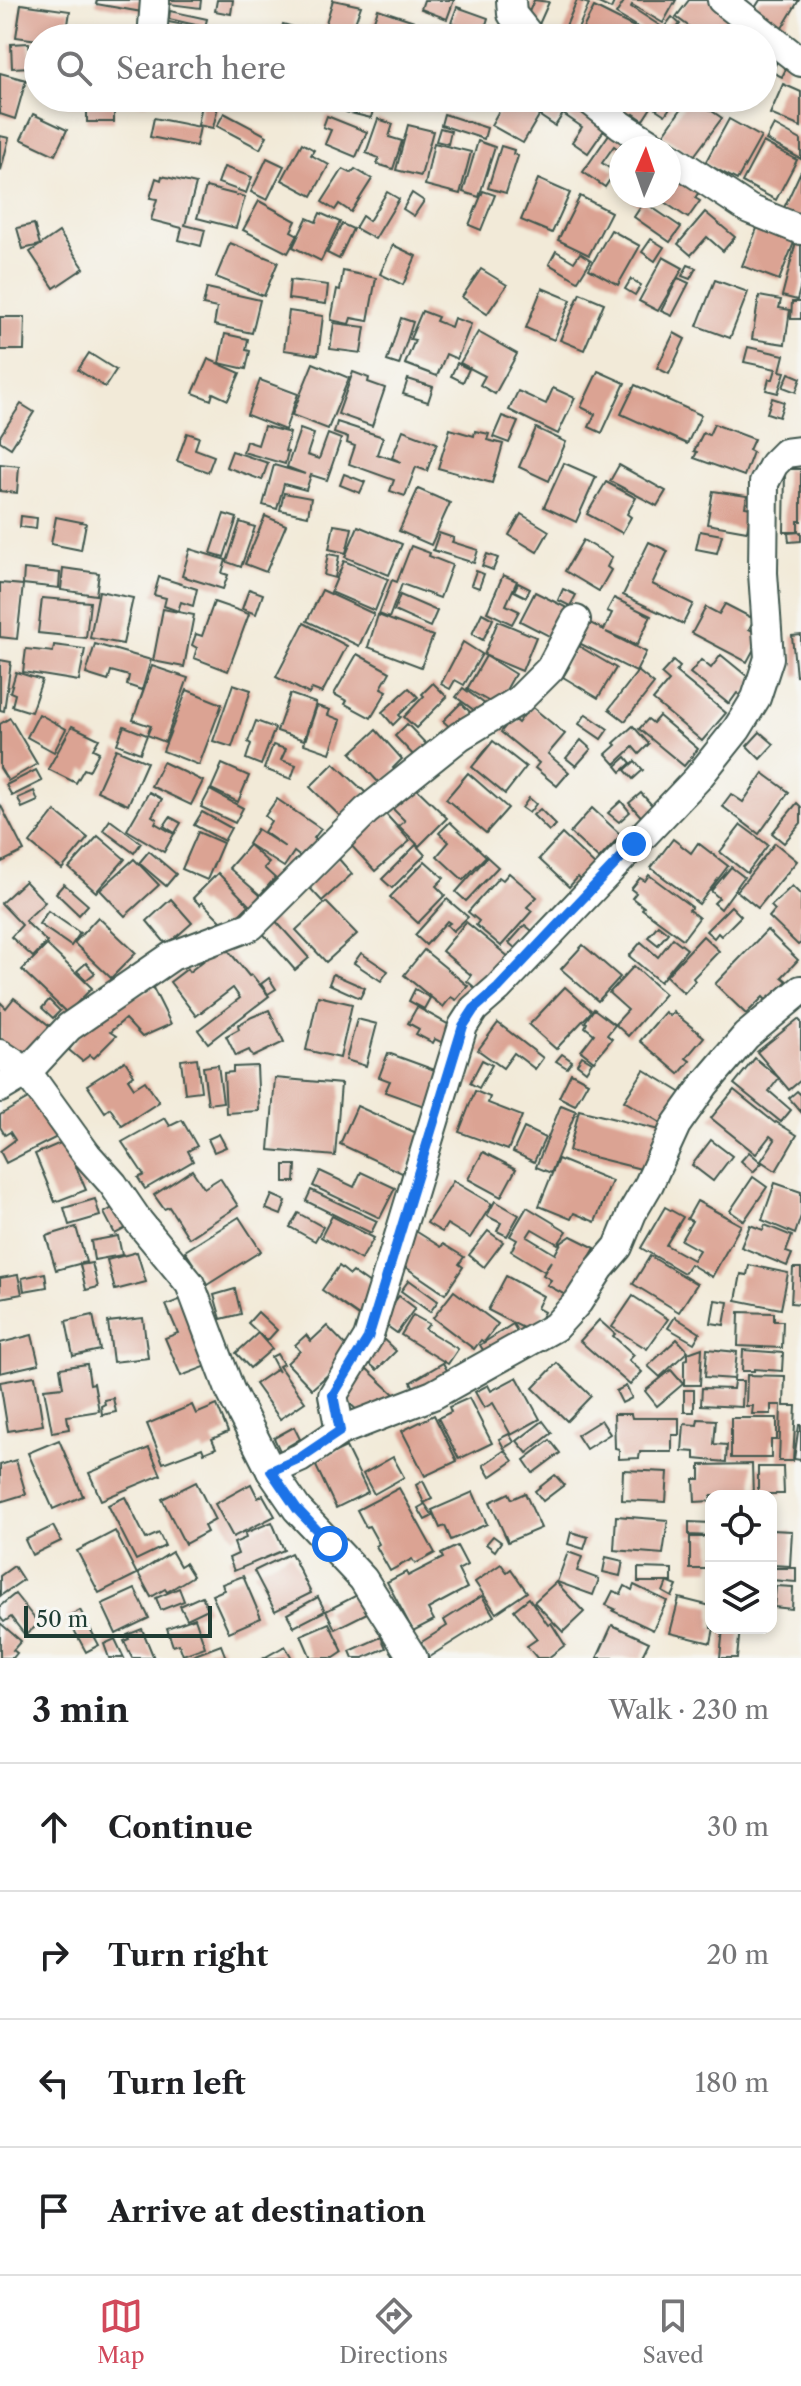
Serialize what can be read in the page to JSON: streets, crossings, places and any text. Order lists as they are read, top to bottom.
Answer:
{
  "scale_bar": "50 m",
  "north": "top",
  "page": {
    "search": "Search here",
    "scale": "50 m",
    "heading": ["3 min", "Walk · 230 m"],
    "list": [
      ["Continue", "30 m"],
      ["Turn right", "20 m"],
      ["Turn left", "180 m"],
      "Arrive at destination"
    ],
    "nav": ["Map", "Directions", "Saved"]
  }
}
